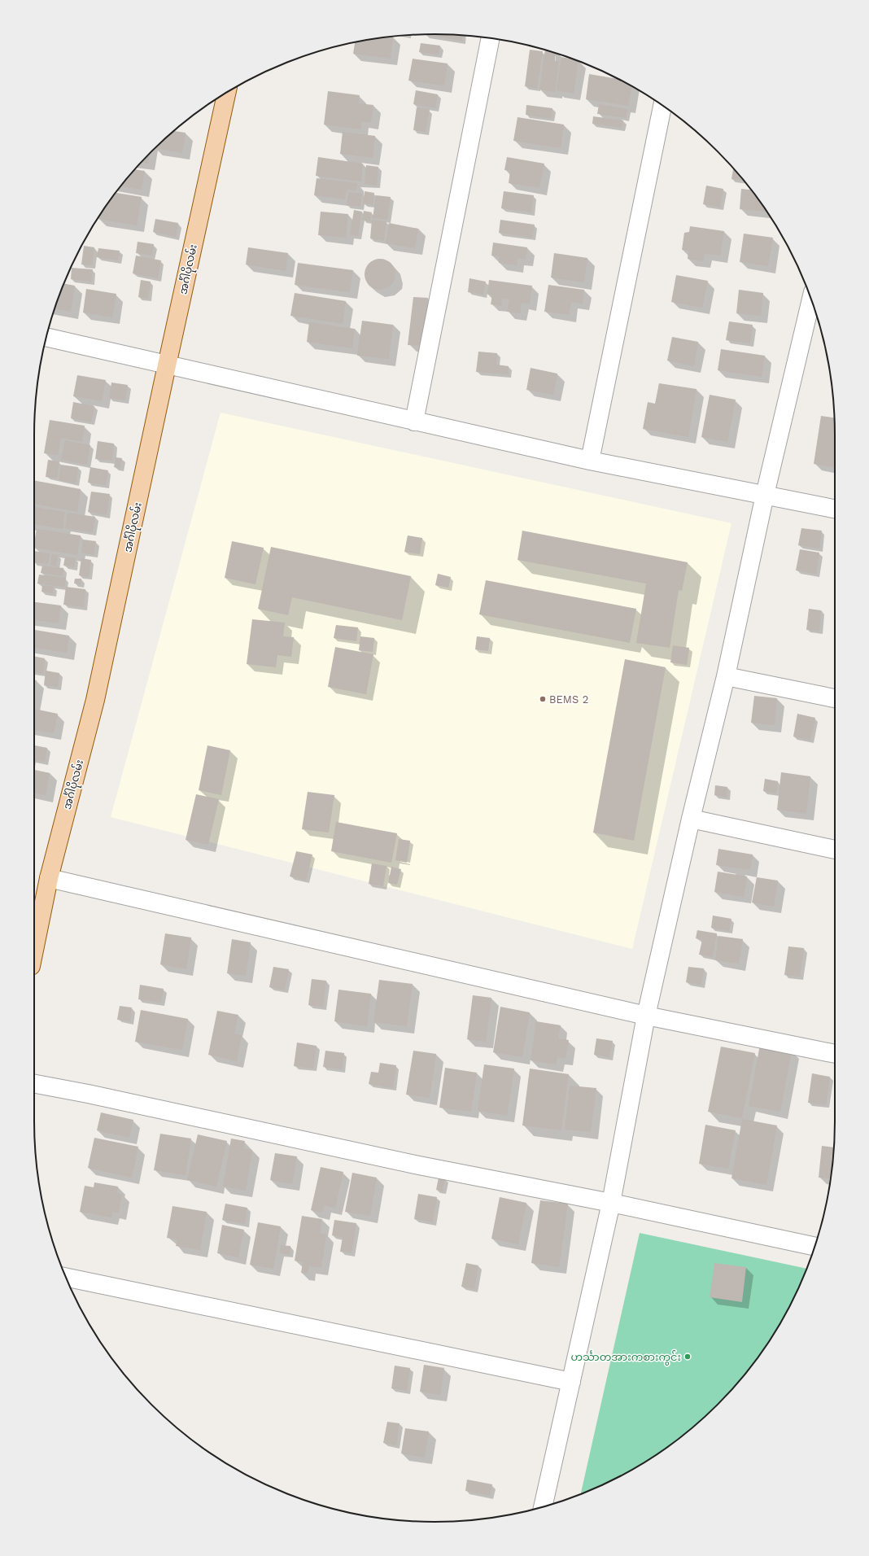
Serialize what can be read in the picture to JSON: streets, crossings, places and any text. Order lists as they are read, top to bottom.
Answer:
{
  "streets": {
    "main road": ["အင်္ဂါပိုလမ်း"]
  },
  "places": ["BEMS 2", "ဟင်္သာတအားကစားကွင်း"]
}
